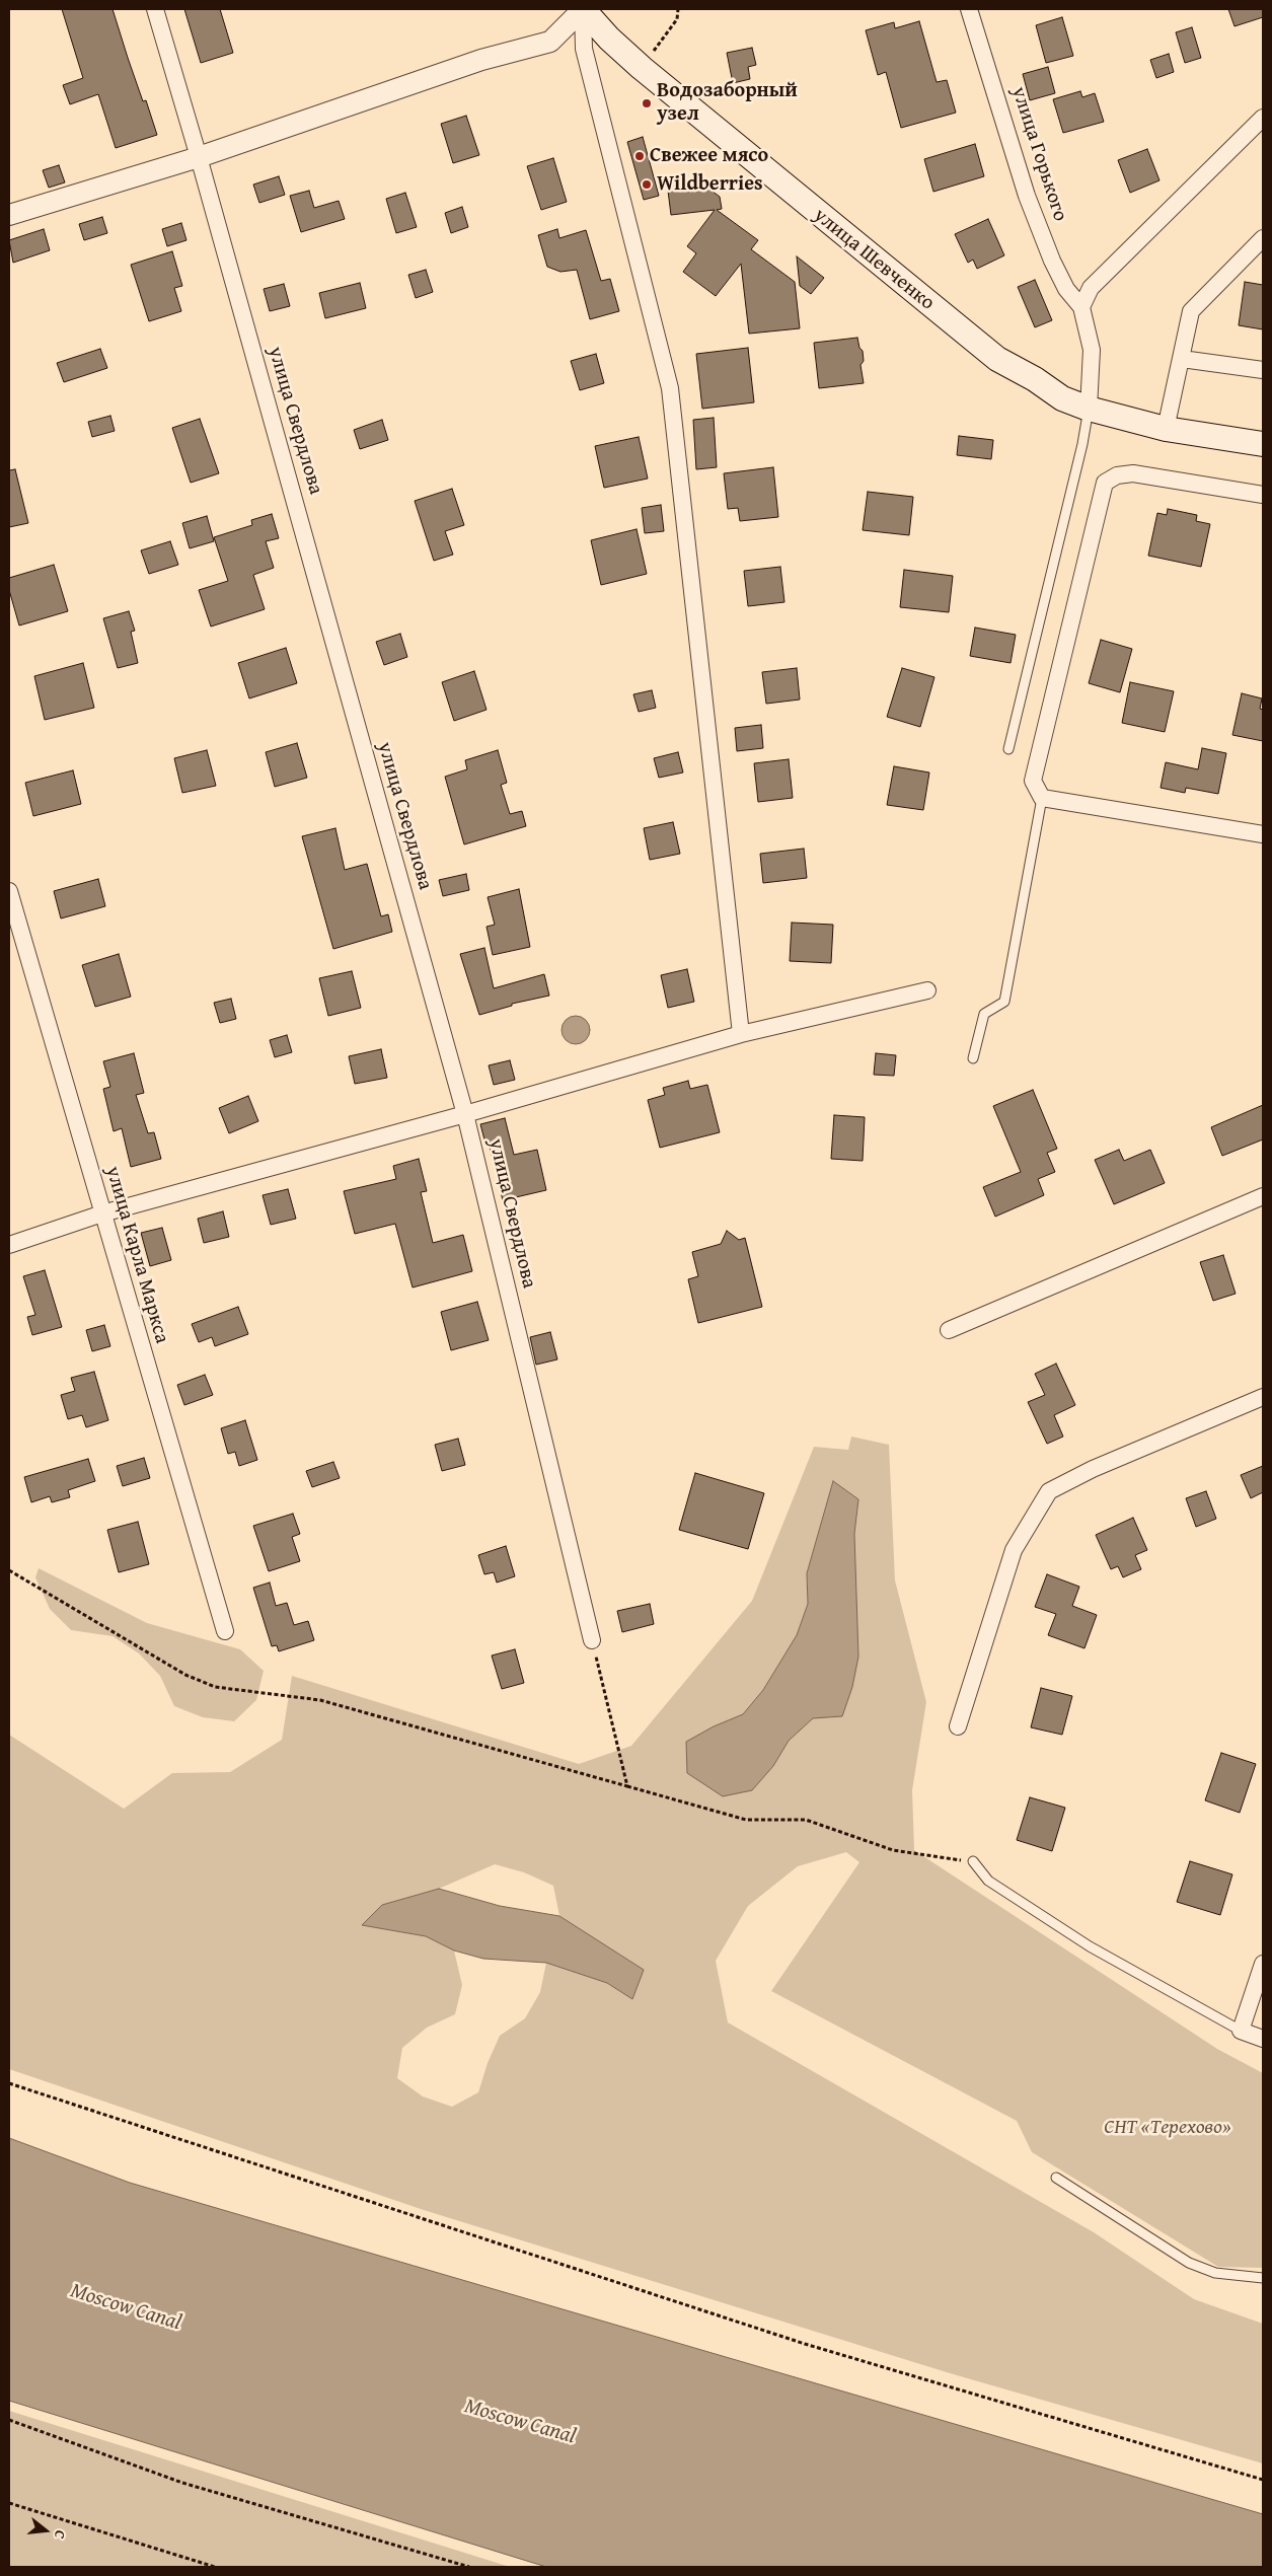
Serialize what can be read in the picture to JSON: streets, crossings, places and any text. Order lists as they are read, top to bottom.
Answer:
{
  "streets": {
    "main road": ["улица Шевченко"],
    "street": ["улица Горького", "улица Свердлова", "улица Карла Маркса"]
  },
  "water": ["Moscow Canal"],
  "parks": ["СНТ «Терехово»"],
  "places": ["Водозаборный узел", "Свежее мясо", "Wildberries"],
  "north": "right"
}
